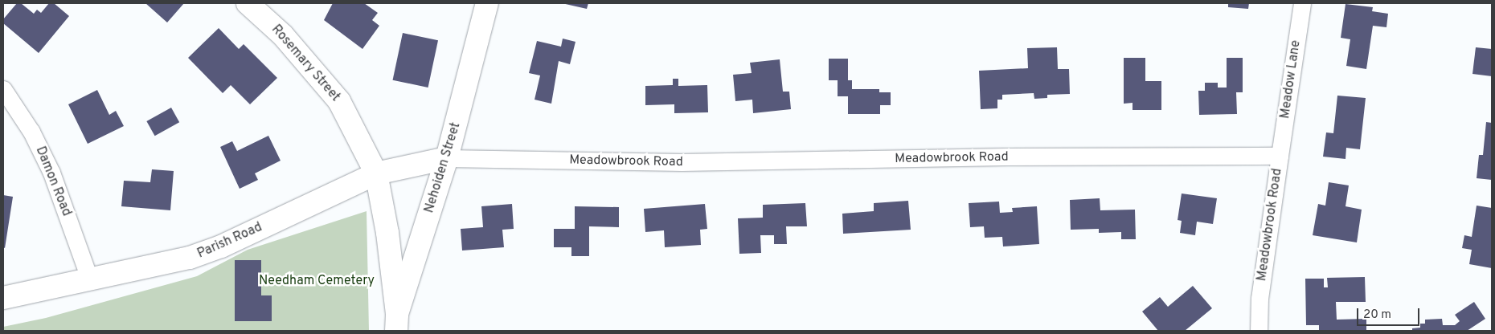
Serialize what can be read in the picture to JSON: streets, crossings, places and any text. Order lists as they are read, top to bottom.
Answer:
{
  "streets": {
    "street": [
      "Rosemary Street",
      "Meadow Lane",
      "Meadowbrook Road",
      "Nehoiden Street",
      "Damon Road",
      "Parish Road"
    ]
  },
  "crossings": [
    ["Rosemary Street", "Nehoiden Street"],
    ["Rosemary Street", "Parish Road"],
    ["Meadow Lane", "Meadowbrook Road"],
    ["Meadowbrook Road", "Nehoiden Street"],
    ["Meadowbrook Road", "Parish Road"],
    ["Nehoiden Street", "Parish Road"],
    ["Damon Road", "Parish Road"]
  ],
  "parks": ["Needham Cemetery"],
  "scale_bar": "20 m"
}
